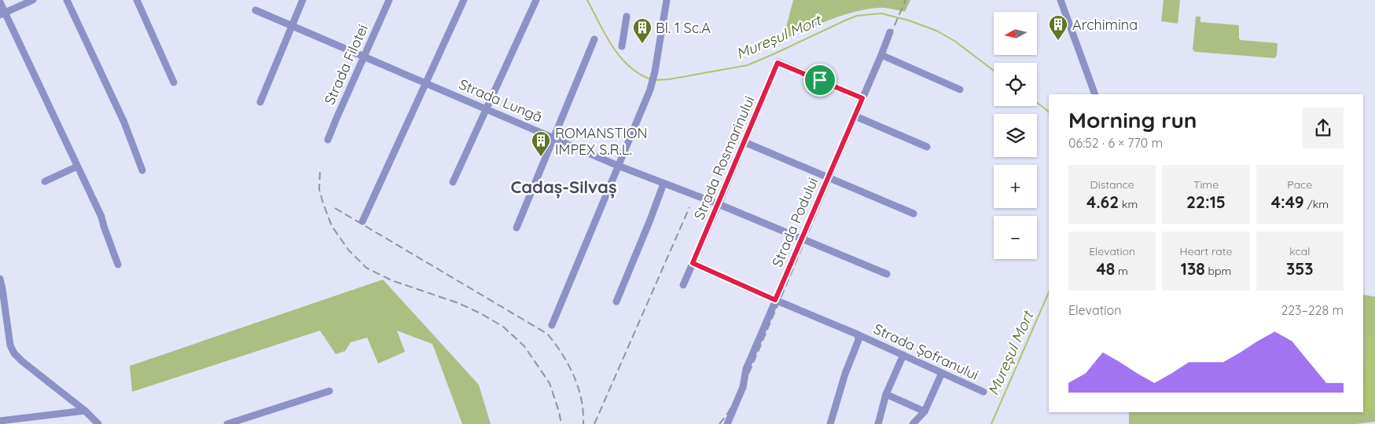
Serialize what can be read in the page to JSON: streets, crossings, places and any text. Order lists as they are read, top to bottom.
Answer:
{
  "streets": {
    "street": [
      "Strada Filotei",
      "Strada Lungă",
      "Strada Rosmarinului",
      "Strada Podului",
      "Strada Șofranului"
    ]
  },
  "crossings": [
    ["Strada Filotei", "Strada Lungă"],
    ["Strada Lungă", "Strada Rosmarinului"],
    ["Strada Lungă", "Strada Podului"],
    ["Strada Rosmarinului", "Strada Podului"]
  ],
  "districts": ["Cadaș-Silvaș"],
  "water": ["Mureșul Mort"],
  "places": {
    "building": ["Archimina", "Bl. 1 Sc.A", "ROMANSTION IMPEX S.R.L."]
  },
  "north": "left",
  "page": {
    "map_buttons": ["+", "−"],
    "heading": ["Morning run", "06:52 · 6 × 770 m"],
    "stats": [
      ["Distance", "4.62 km"],
      ["Time", "22:15"],
      ["Pace", "4:49 /km"],
      ["Elevation", "48 m"],
      ["Heart rate", "138 bpm"],
      ["kcal", "353"]
    ],
    "chart": ["Elevation", "223–228 m"]
  }
}
